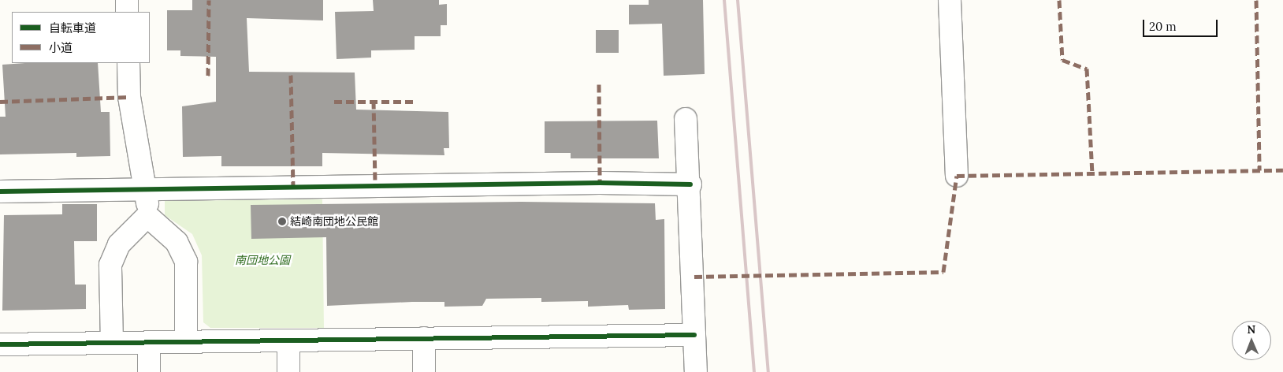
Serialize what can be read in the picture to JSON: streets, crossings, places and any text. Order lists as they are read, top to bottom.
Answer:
{
  "parks": ["南団地公園"],
  "places": ["結崎南団地公民館"],
  "legend": ["自転車道", "小道"],
  "scale_bar": "20 m",
  "north": "top"
}
